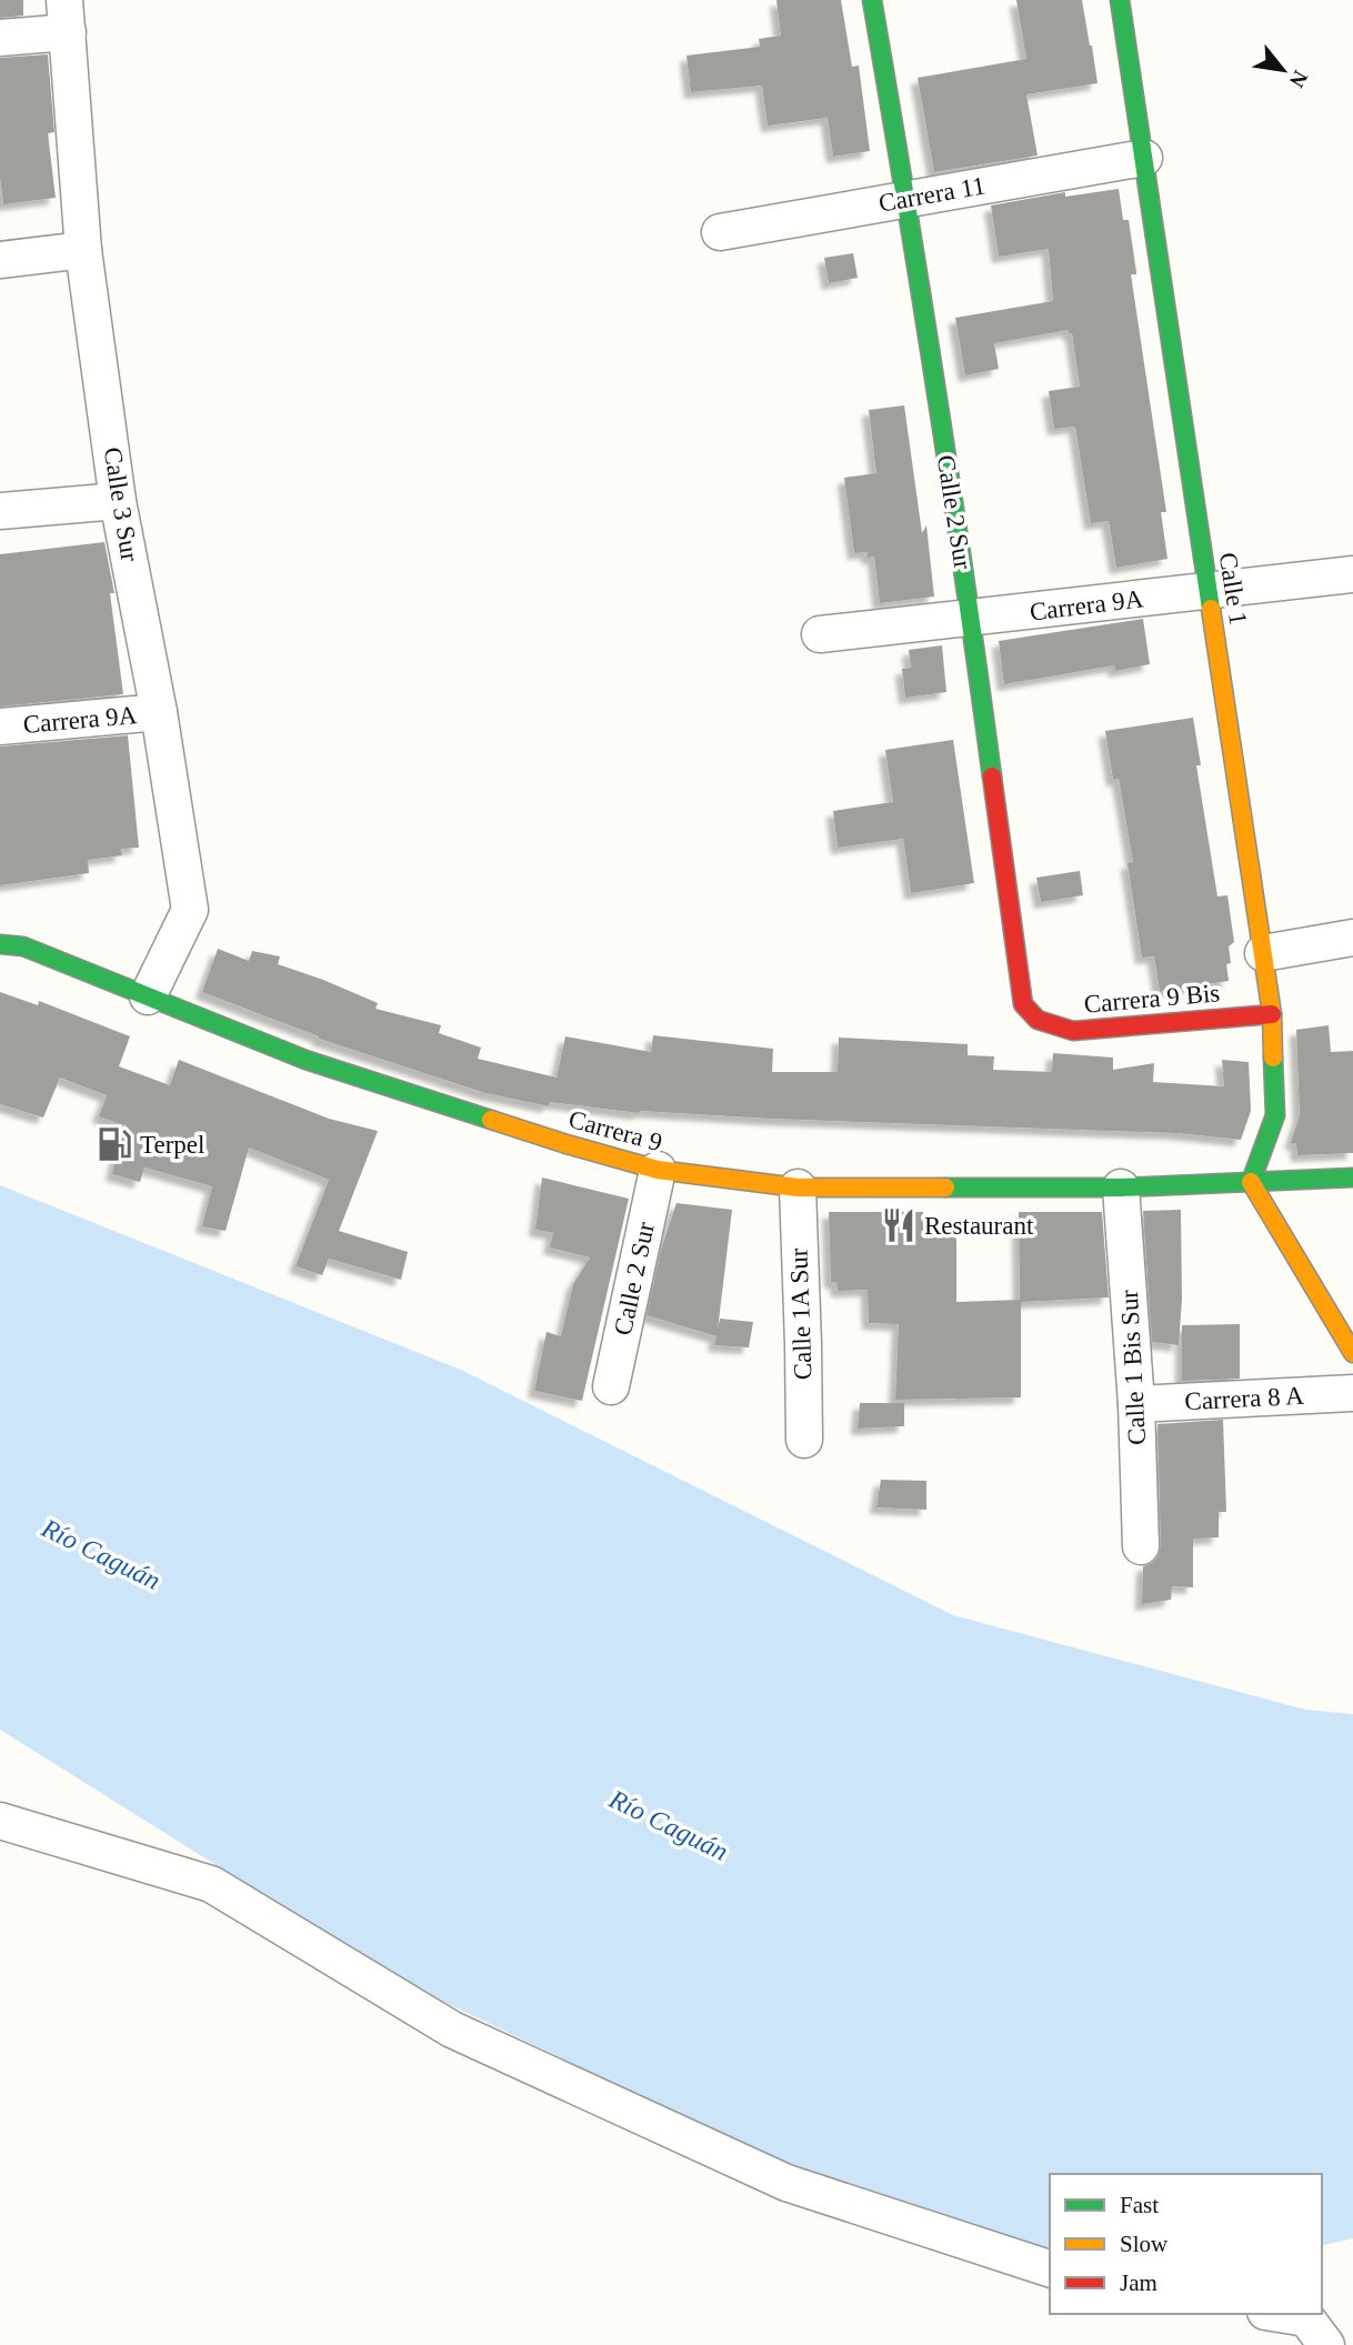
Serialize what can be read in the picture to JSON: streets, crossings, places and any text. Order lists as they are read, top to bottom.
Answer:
{
  "streets": {
    "street": [
      "Carrera 11",
      "Calle 3 Sur",
      "Calle 2 Sur",
      "Calle 1",
      "Carrera 9A",
      "Carrera 9 Bis",
      "Carrera 9",
      "Calle 1A Sur",
      "Calle 1 Bis Sur",
      "Carrera 8 A"
    ]
  },
  "crossings": [
    ["Carrera 11", "Calle 2 Sur"],
    ["Carrera 11", "Calle 1"],
    ["Calle 3 Sur", "Carrera 9A"],
    ["Calle 3 Sur", "Carrera 9"],
    ["Calle 2 Sur", "Carrera 9A"],
    ["Calle 2 Sur", "Carrera 9 Bis"],
    ["Calle 2 Sur", "Carrera 9"],
    ["Calle 1", "Carrera 9A"],
    ["Calle 1", "Carrera 9 Bis"],
    ["Calle 1", "Carrera 9"],
    ["Carrera 9", "Calle 1A Sur"],
    ["Carrera 9", "Calle 1 Bis Sur"],
    ["Calle 1 Bis Sur", "Carrera 8 A"]
  ],
  "water": ["Río Caguán"],
  "places": {
    "fuel station": ["Terpel"],
    "restaurant": ["Restaurant"]
  },
  "legend": ["Fast", "Slow", "Jam"],
  "north": "bottom right"
}
